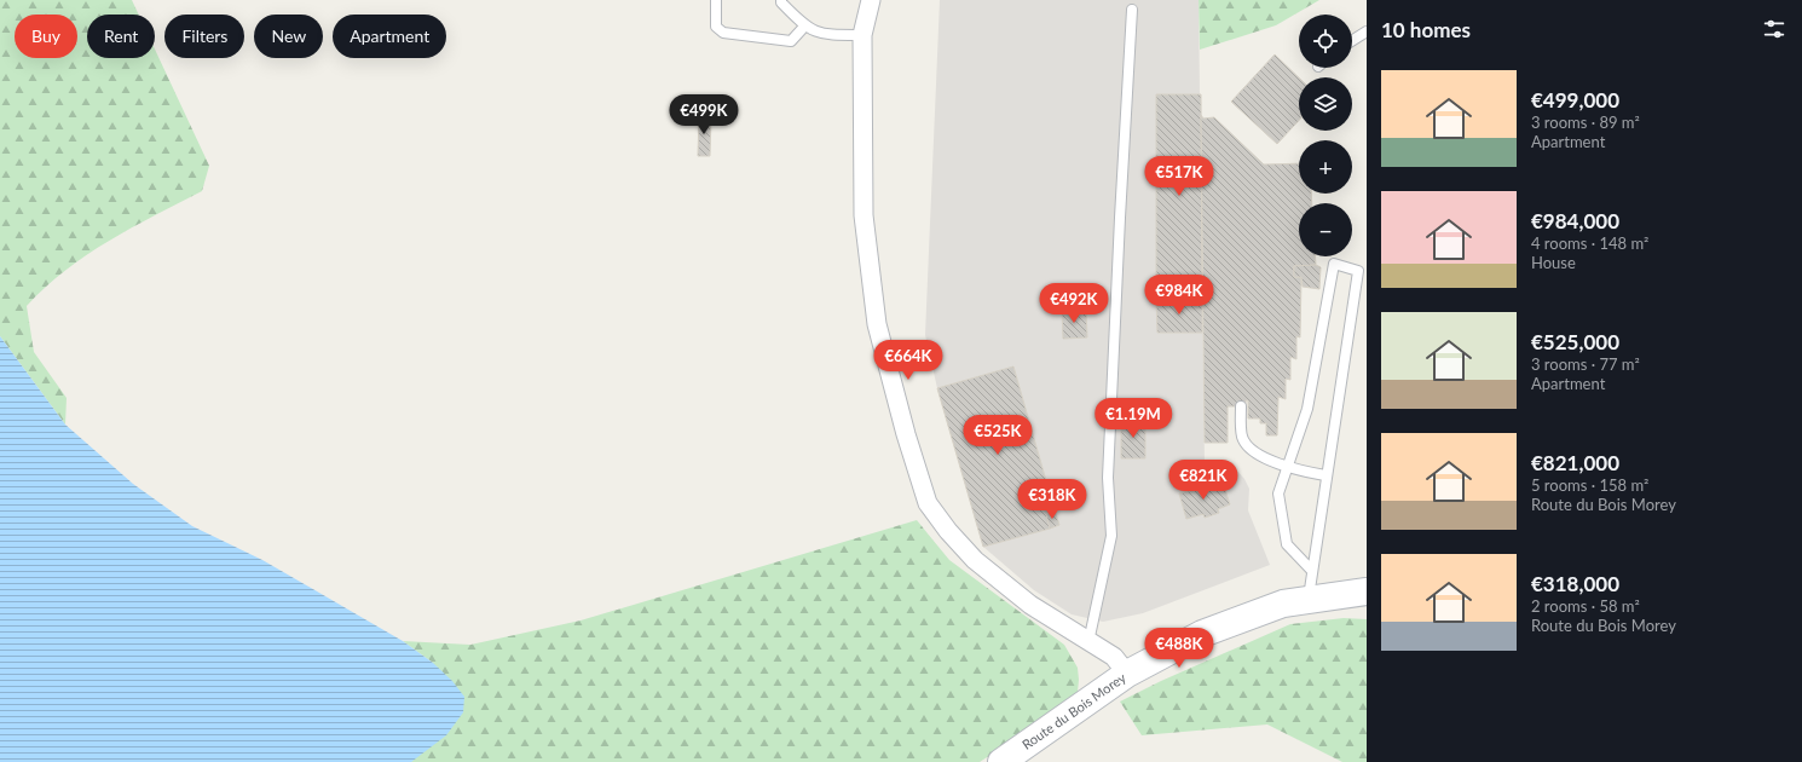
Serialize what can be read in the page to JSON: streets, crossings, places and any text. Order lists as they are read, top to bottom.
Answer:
{
  "streets": {
    "street": ["Route du Bois Morey"]
  },
  "page": {
    "heading": "10 homes",
    "map_buttons": ["+", "−"],
    "chip": [
      "Buy",
      "Rent",
      "Filters",
      "New",
      "Apartment"
    ],
    "list": [
      {
        "name": "€499,000",
        "note": "3 rooms · 89 m² · Apartment"
      },
      {
        "name": "€984,000",
        "note": "4 rooms · 148 m² · House"
      },
      {
        "name": "€525,000",
        "note": "3 rooms · 77 m² · Apartment"
      },
      {
        "name": "€821,000",
        "note": "5 rooms · 158 m² · Route du Bois Morey"
      },
      {
        "name": "€318,000",
        "note": "2 rooms · 58 m² · Route du Bois Morey"
      }
    ],
    "price": [
      "€499K",
      "€517K",
      "€984K",
      "€492K",
      "€664K",
      "€1.19M",
      "€525K",
      "€821K",
      "€318K",
      "€488K"
    ]
  }
}
